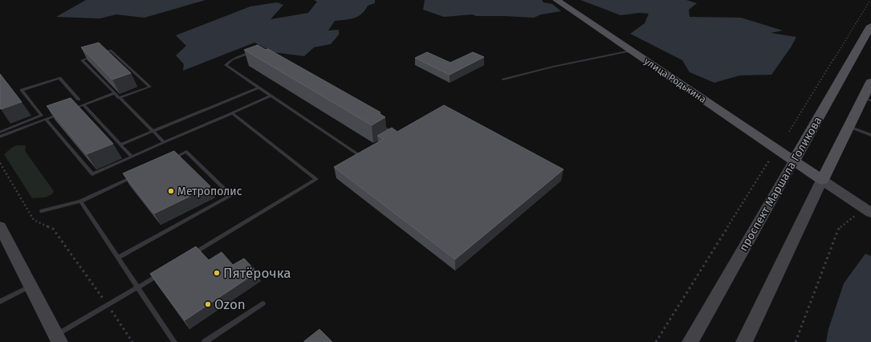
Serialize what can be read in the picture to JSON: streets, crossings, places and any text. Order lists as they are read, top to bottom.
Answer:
{
  "streets": {
    "main road": ["улица Родькина", "проспект Маршала Голикова"]
  },
  "crossings": [
    ["улица Родькина", "проспект Маршала Голикова"]
  ],
  "places": ["Метрополис", "Пятёрочка", "Ozon"]
}
